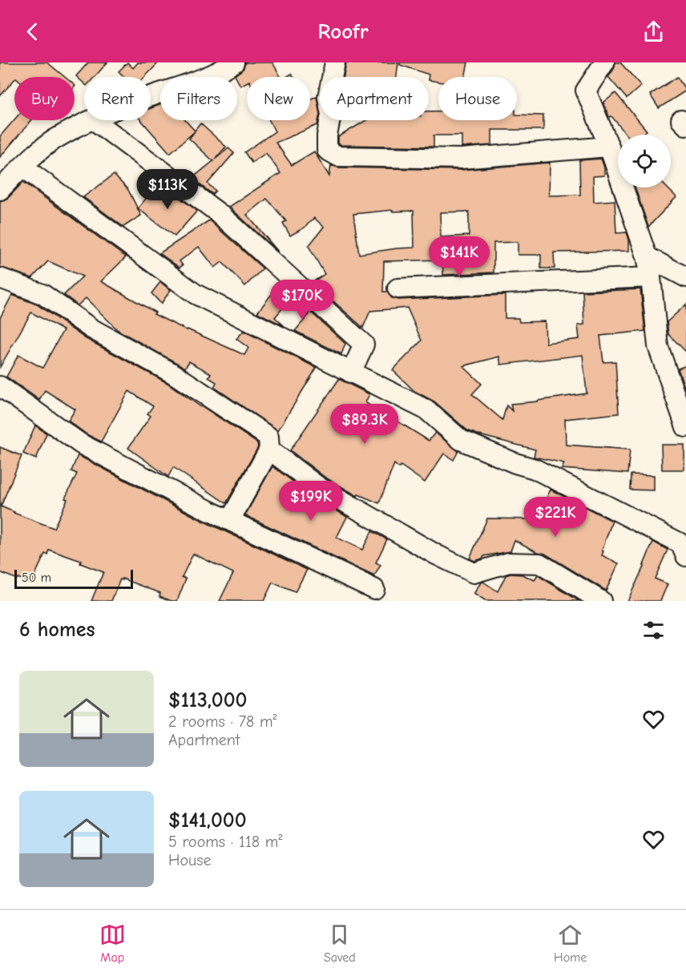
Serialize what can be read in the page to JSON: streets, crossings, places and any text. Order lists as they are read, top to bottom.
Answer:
{
  "scale_bar": "50 m",
  "page": {
    "header": "Roofr",
    "chip": [
      "Buy",
      "Rent",
      "Filters",
      "New",
      "Apartment",
      "House"
    ],
    "price": [
      "$113K",
      "$141K",
      "$170K",
      "$89.3K",
      "$199K",
      "$221K"
    ],
    "scale": "50 m",
    "heading": "6 homes",
    "list": [
      {
        "name": "$113,000",
        "note": "2 rooms · 78 m² · Apartment"
      },
      {
        "name": "$141,000",
        "note": "5 rooms · 118 m² · House"
      }
    ],
    "tabs": ["Map", "Saved", "Home"]
  }
}
